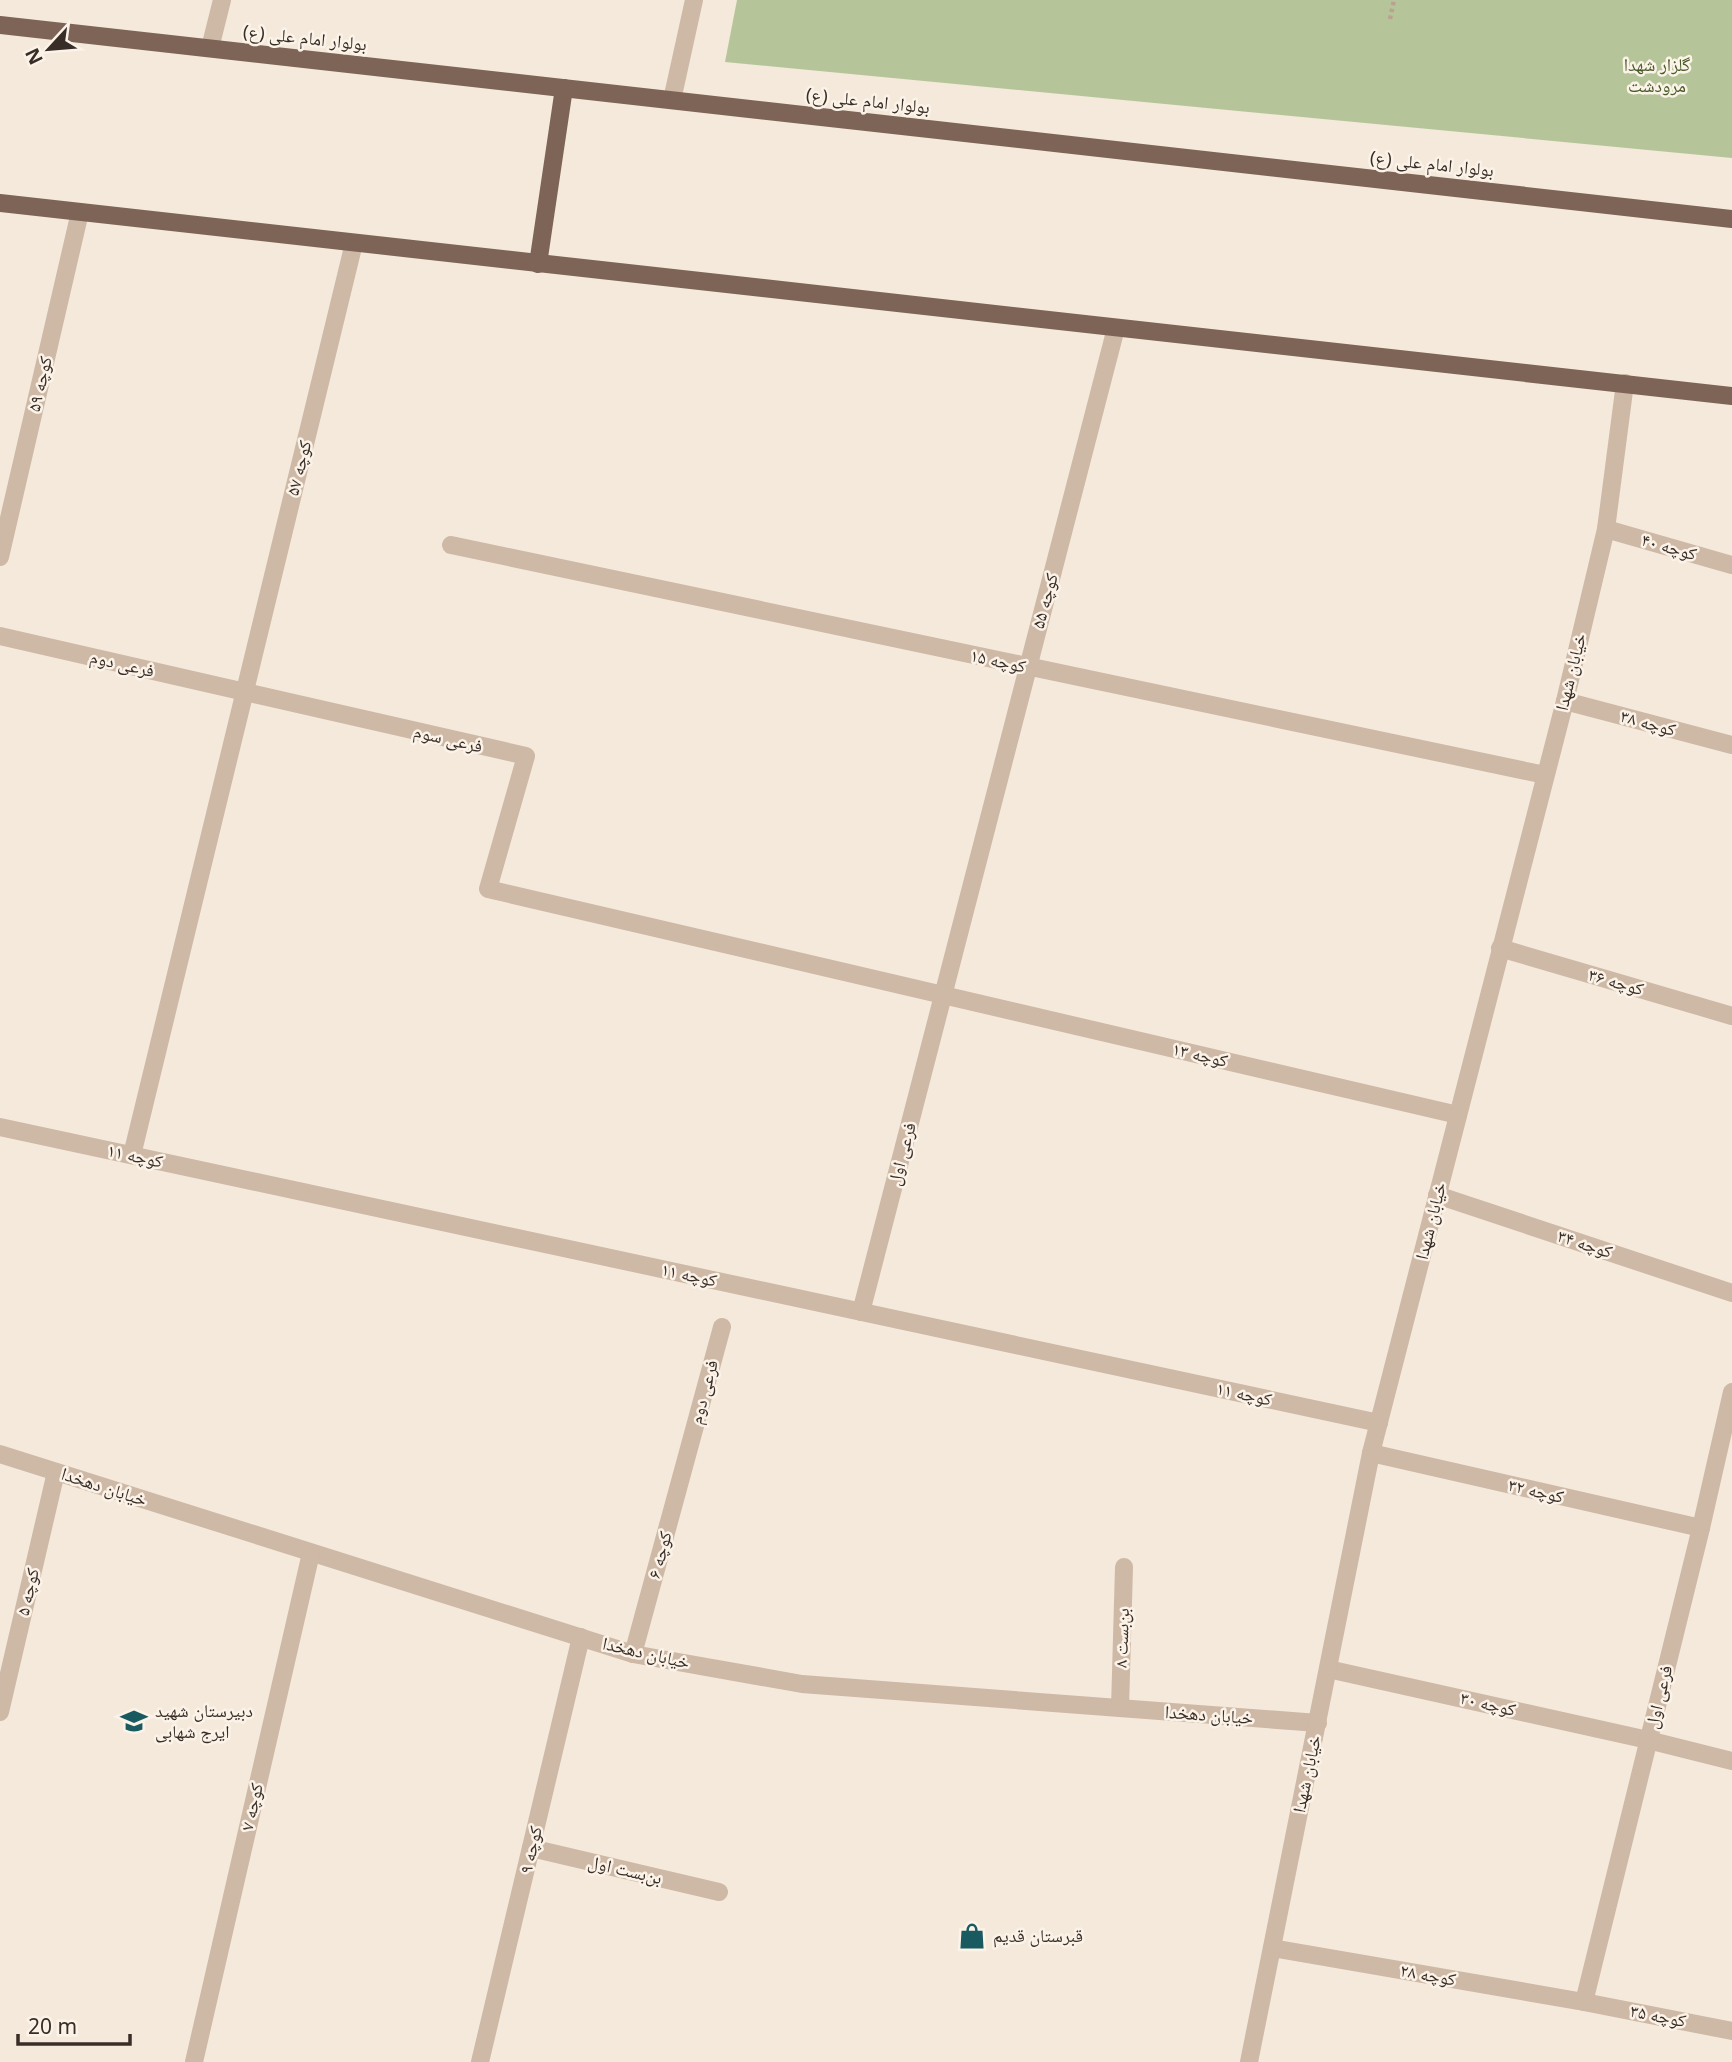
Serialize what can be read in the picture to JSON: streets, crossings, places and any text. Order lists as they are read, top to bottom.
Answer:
{
  "streets": {
    "main road": ["بولوار امام علی (ع)"],
    "street": [
      "کوچه ۵۹",
      "کوچه ۵۷",
      "کوچه ۴۰",
      "کوچه ۵۵",
      "کوچه ۱۵",
      "فرعی دوم",
      "خیابان شهدا",
      "کوچه ۳۸",
      "فرعی سوم",
      "کوچه ۳۶",
      "کوچه ۱۳",
      "فرعی اول",
      "کوچه ۱۱",
      "کوچه ۳۴",
      "خیابان دهخدا",
      "کوچه ۳۲",
      "کوچه ۶",
      "کوچه ۵",
      "بن‌بست ۸",
      "کوچه ۳۰",
      "کوچه ۷",
      "کوچه ۹",
      "بن‌بست اول",
      "کوچه ۲۸",
      "کوچه ۳۵"
    ]
  },
  "crossings": [
    ["کوچه ۵۷", "فرعی دوم"],
    ["کوچه ۵۷", "فرعی سوم"],
    ["کوچه ۴۰", "خیابان شهدا"],
    ["کوچه ۵۵", "کوچه ۱۵"],
    ["کوچه ۵۵", "فرعی سوم"],
    ["کوچه ۵۵", "کوچه ۱۳"],
    ["کوچه ۵۵", "فرعی اول"],
    ["کوچه ۱۵", "خیابان شهدا"],
    ["فرعی دوم", "فرعی سوم"],
    ["فرعی دوم", "کوچه ۶"],
    ["خیابان شهدا", "کوچه ۳۸"],
    ["خیابان شهدا", "کوچه ۳۶"],
    ["خیابان شهدا", "کوچه ۱۳"],
    ["خیابان شهدا", "کوچه ۱۱"],
    ["خیابان شهدا", "کوچه ۳۴"],
    ["خیابان شهدا", "خیابان دهخدا"],
    ["خیابان شهدا", "کوچه ۳۲"],
    ["خیابان شهدا", "کوچه ۳۰"],
    ["خیابان شهدا", "کوچه ۲۸"],
    ["فرعی سوم", "کوچه ۱۳"],
    ["فرعی سوم", "فرعی اول"],
    ["کوچه ۱۳", "فرعی اول"],
    ["فرعی اول", "کوچه ۱۱"],
    ["فرعی اول", "کوچه ۳۲"],
    ["فرعی اول", "کوچه ۳۰"],
    ["فرعی اول", "کوچه ۲۸"],
    ["فرعی اول", "کوچه ۳۵"],
    ["خیابان دهخدا", "کوچه ۶"],
    ["خیابان دهخدا", "کوچه ۵"],
    ["خیابان دهخدا", "بن‌بست ۸"],
    ["خیابان دهخدا", "کوچه ۷"],
    ["خیابان دهخدا", "کوچه ۹"],
    ["کوچه ۹", "بن‌بست اول"],
    ["کوچه ۲۸", "کوچه ۳۵"]
  ],
  "parks": ["گلزار شهدا مرودشت"],
  "places": {
    "school or university": ["دبیرستان شهید ایرج شهابی"],
    "shop": ["قبرستان قدیم"]
  },
  "scale_bar": "20 m",
  "north": "bottom left"
}
